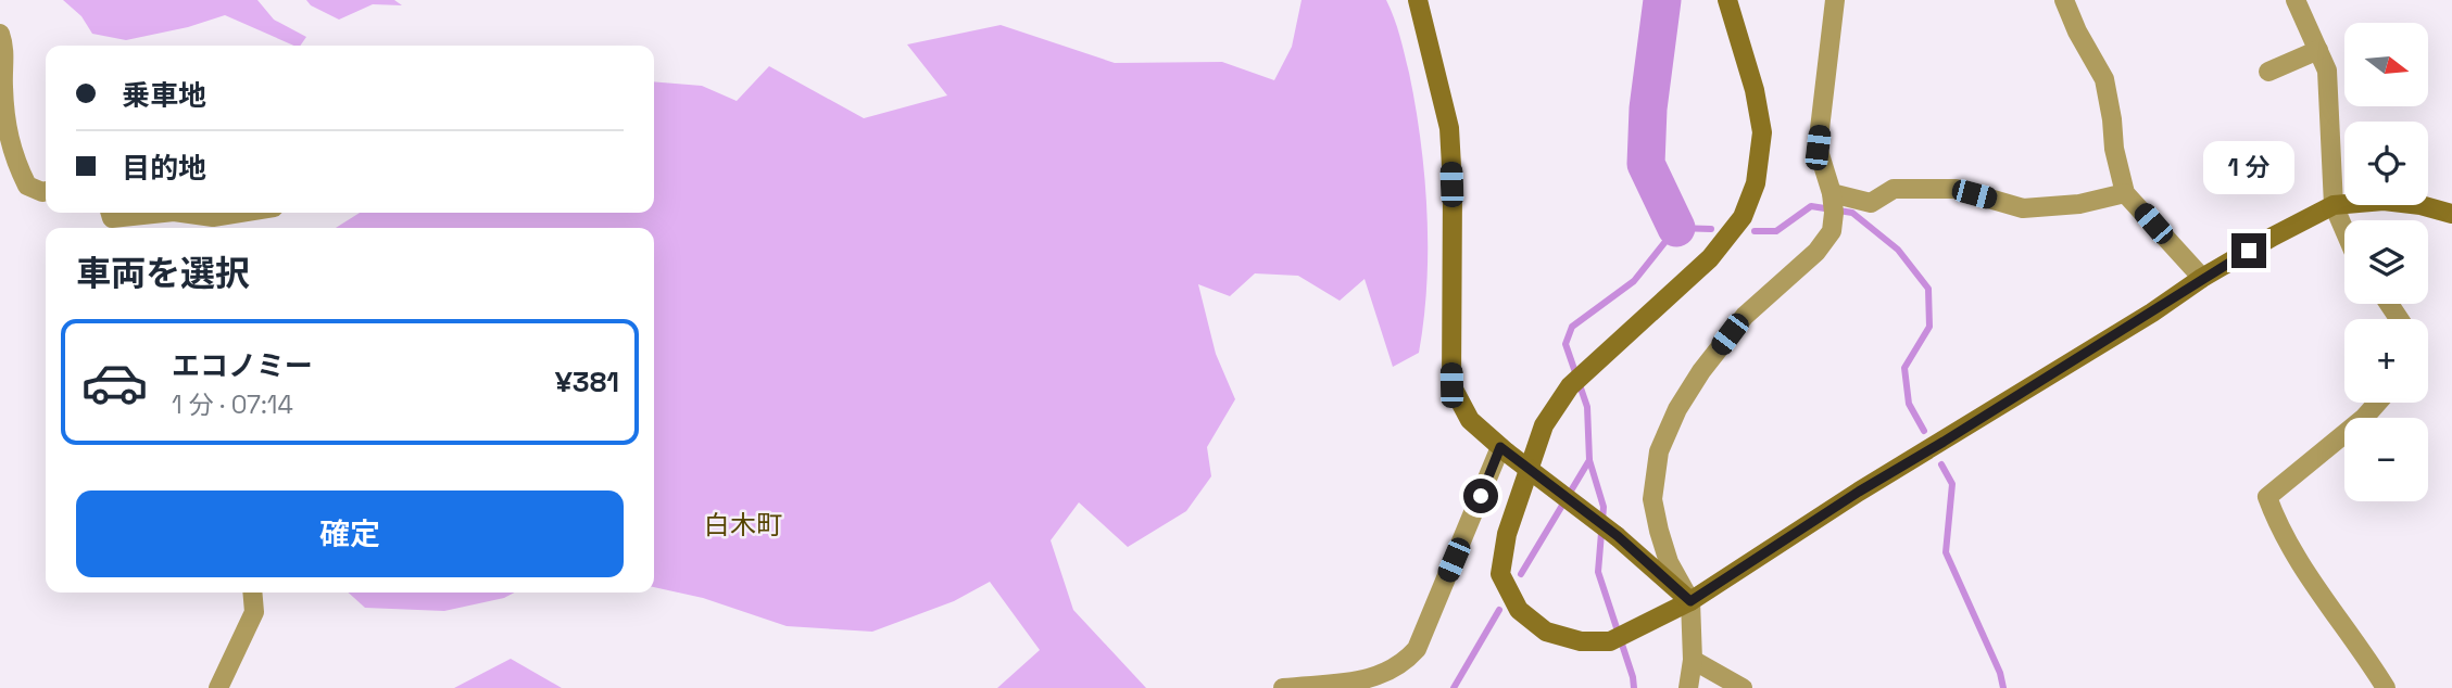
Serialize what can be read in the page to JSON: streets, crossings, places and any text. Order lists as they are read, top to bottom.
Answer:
{
  "districts": ["白木町"],
  "north": "right",
  "page": {
    "map_buttons": ["+", "−"],
    "banner": ["乗車地", "目的地"],
    "bubble": "1 分",
    "heading": "車両を選択",
    "list": [
      {
        "name": "エコノミー",
        "note": "1 分 · 07:14",
        "value": "¥381"
      }
    ],
    "buttons": "確定"
  }
}
